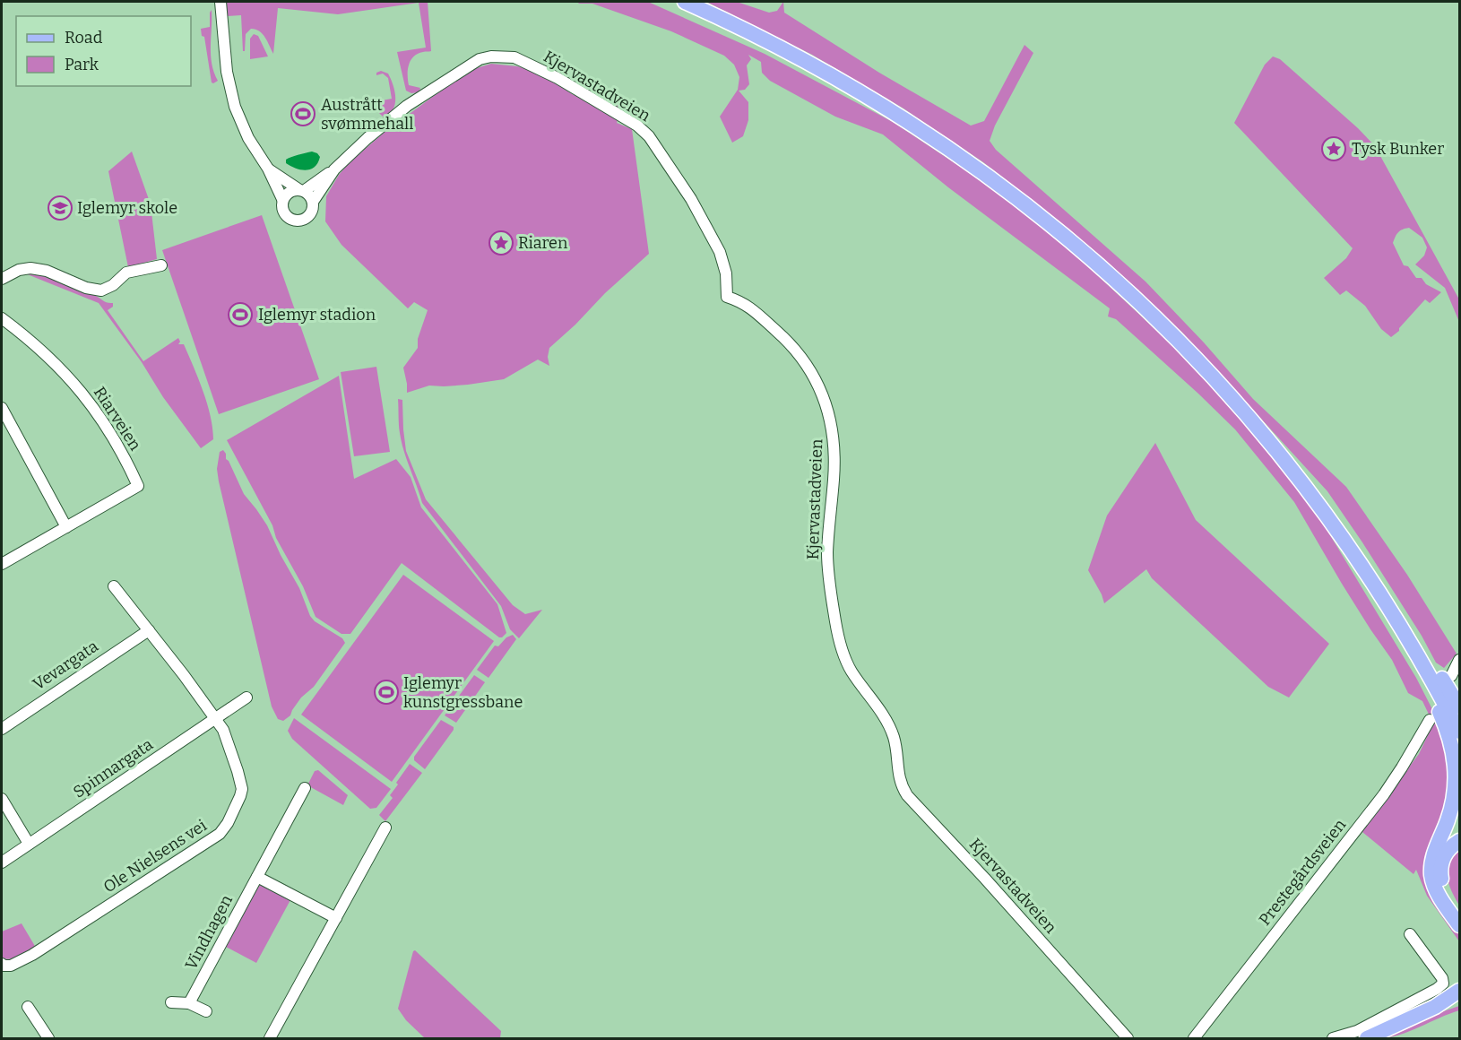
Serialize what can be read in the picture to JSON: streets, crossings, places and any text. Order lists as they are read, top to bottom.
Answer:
{
  "streets": {
    "street": [
      "Kjervastadveien",
      "Riarveien",
      "Vevargata",
      "Spinnargata",
      "Ole Nielsens vei",
      "Prestegårdsveien",
      "Vindhagen"
    ]
  },
  "crossings": [
    ["Spinnargata", "Ole Nielsens vei"]
  ],
  "places": {
    "sports": ["Austrått svømmehall", "Iglemyr stadion", "Iglemyr kunstgressbane"],
    "place": ["Tysk Bunker", "Riaren"],
    "school or university": ["Iglemyr skole"]
  },
  "legend": ["Road", "Park"]
}
